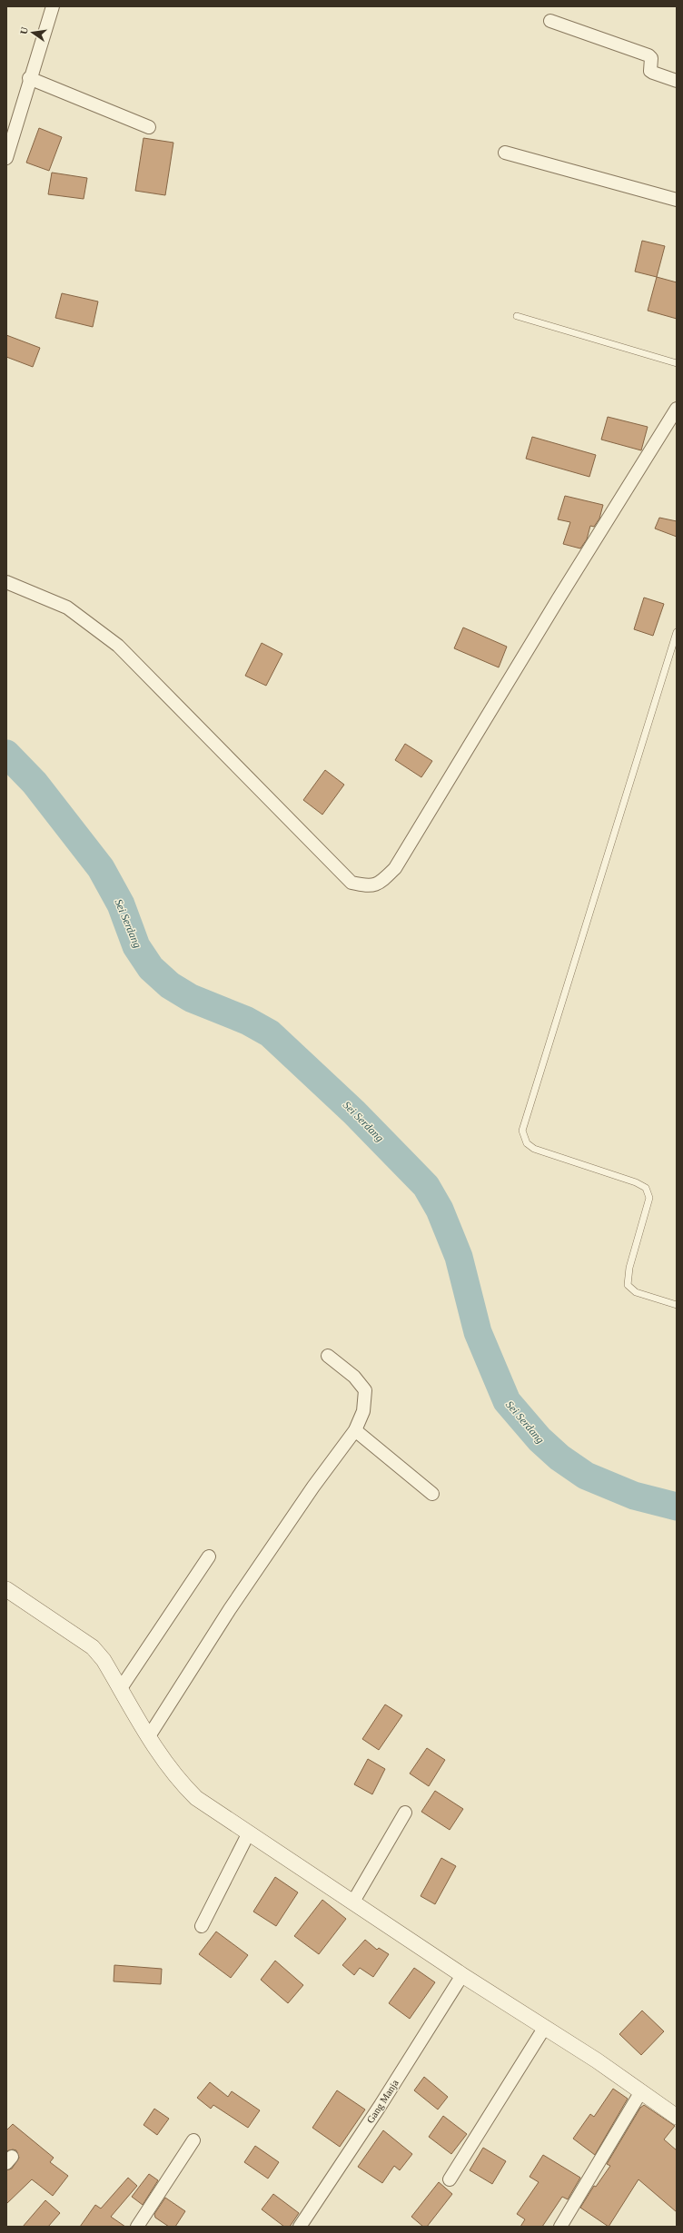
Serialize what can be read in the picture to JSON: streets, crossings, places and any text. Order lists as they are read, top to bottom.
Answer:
{
  "streets": {
    "street": ["Gang Manja"]
  },
  "water": ["Sei Serdang"],
  "north": "left"
}
